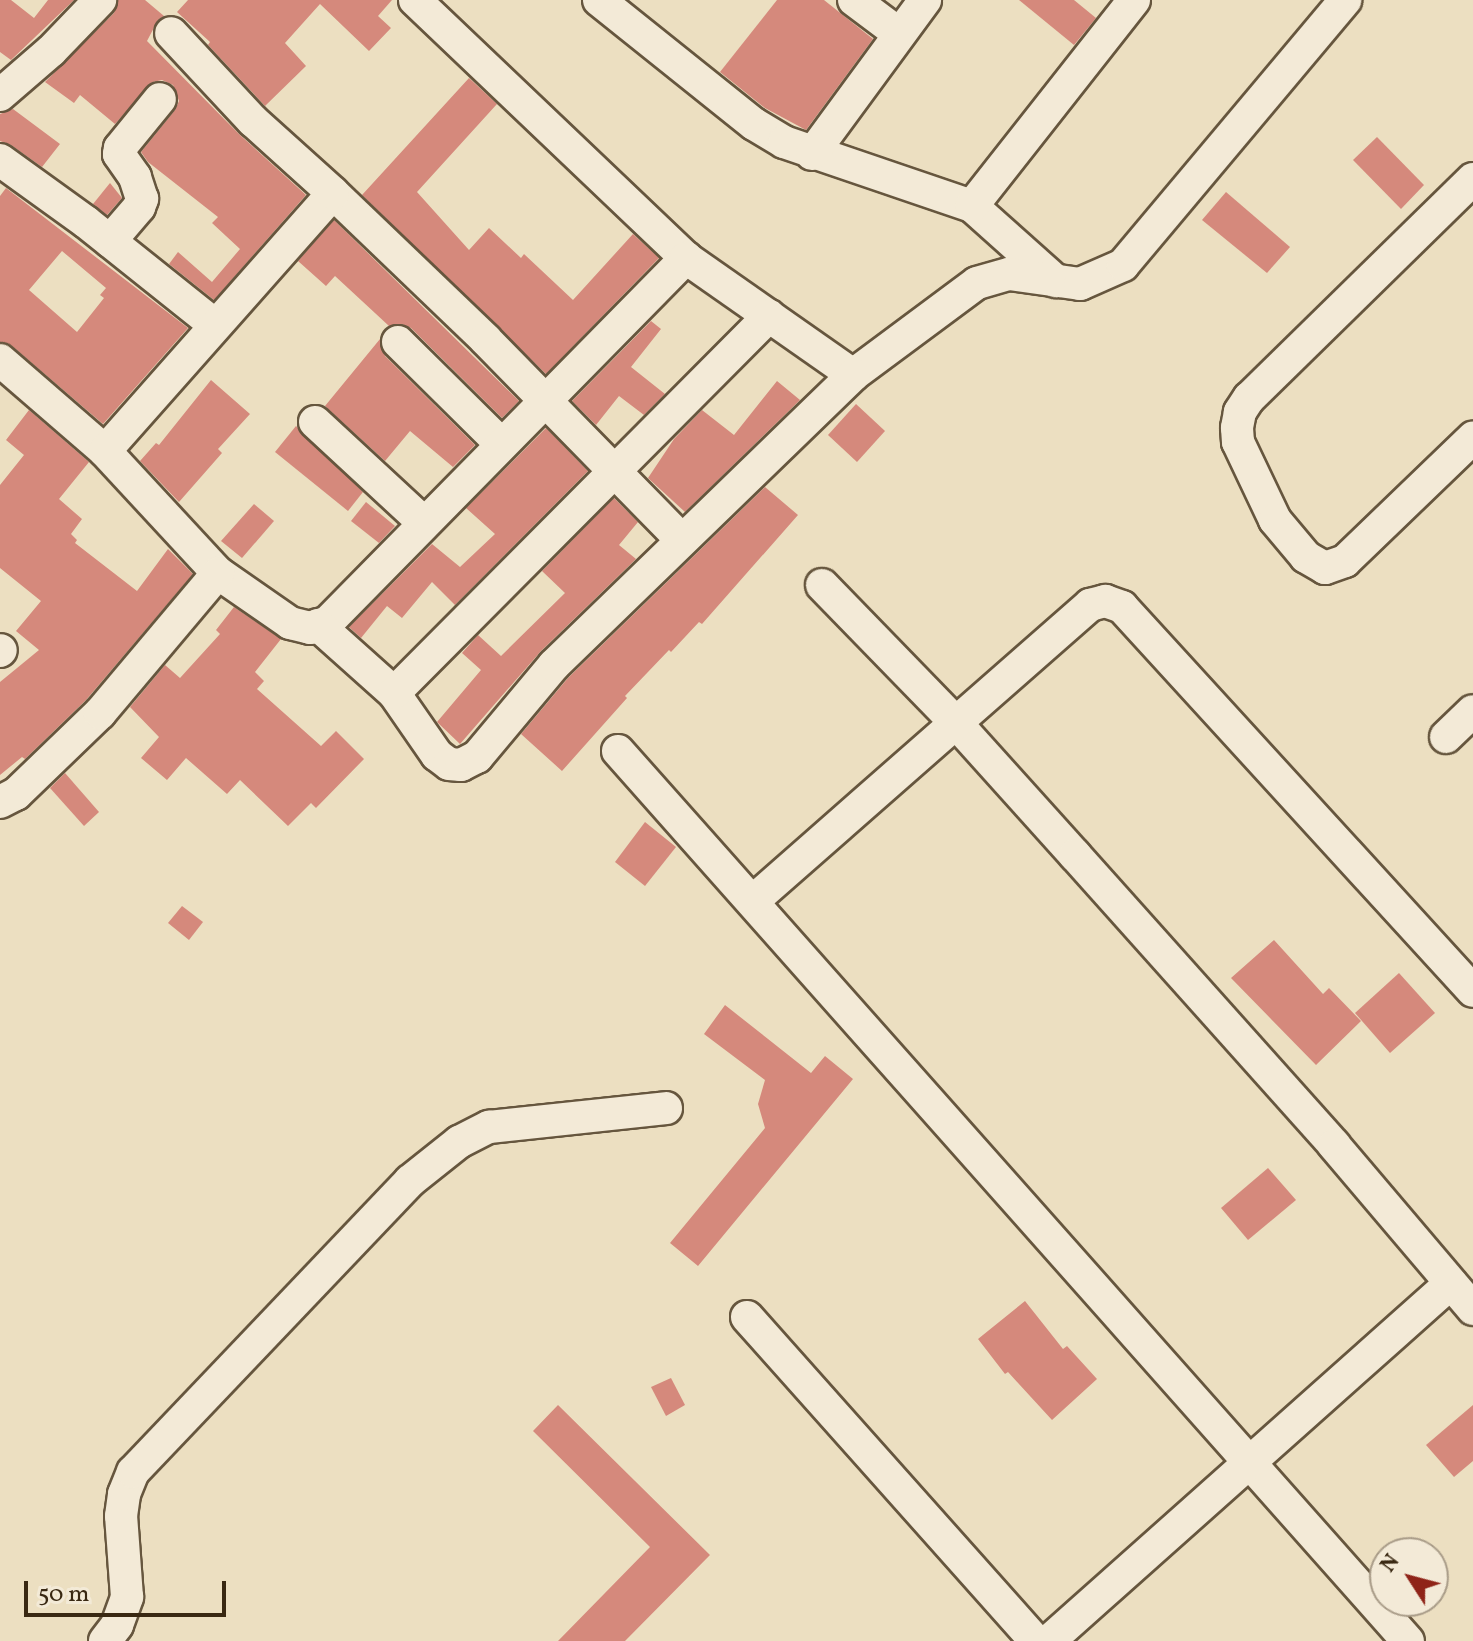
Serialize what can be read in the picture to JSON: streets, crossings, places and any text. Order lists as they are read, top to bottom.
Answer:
{
  "scale_bar": "50 m",
  "north": "top left"
}
